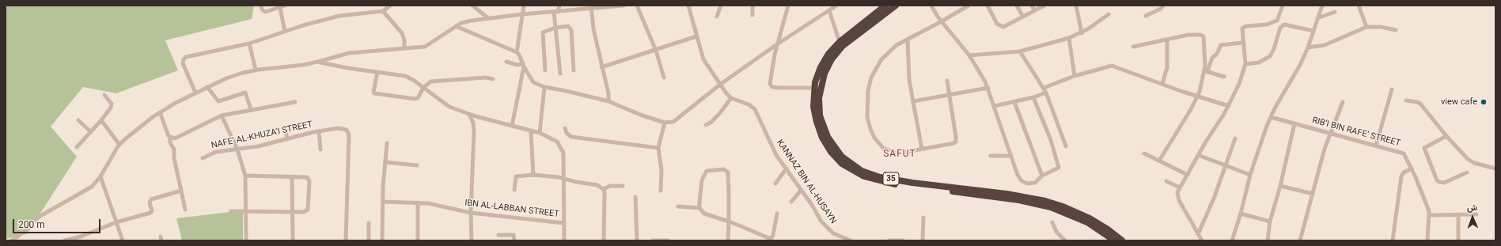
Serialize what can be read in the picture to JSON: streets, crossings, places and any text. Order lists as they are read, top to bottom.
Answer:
{
  "streets": {
    "highway": ["35"],
    "street": [
      "RIB‘I BIN RAFE‘ STREET",
      "NAFE‘ AL-KHUZA‘I STREET",
      "KANNAZ BIN AL-HUSAYN",
      "IBN AL-LABBAN STREET"
    ]
  },
  "districts": ["SAFUT"],
  "places": ["view cafe"],
  "scale_bar": "200 m",
  "north": "top"
}
